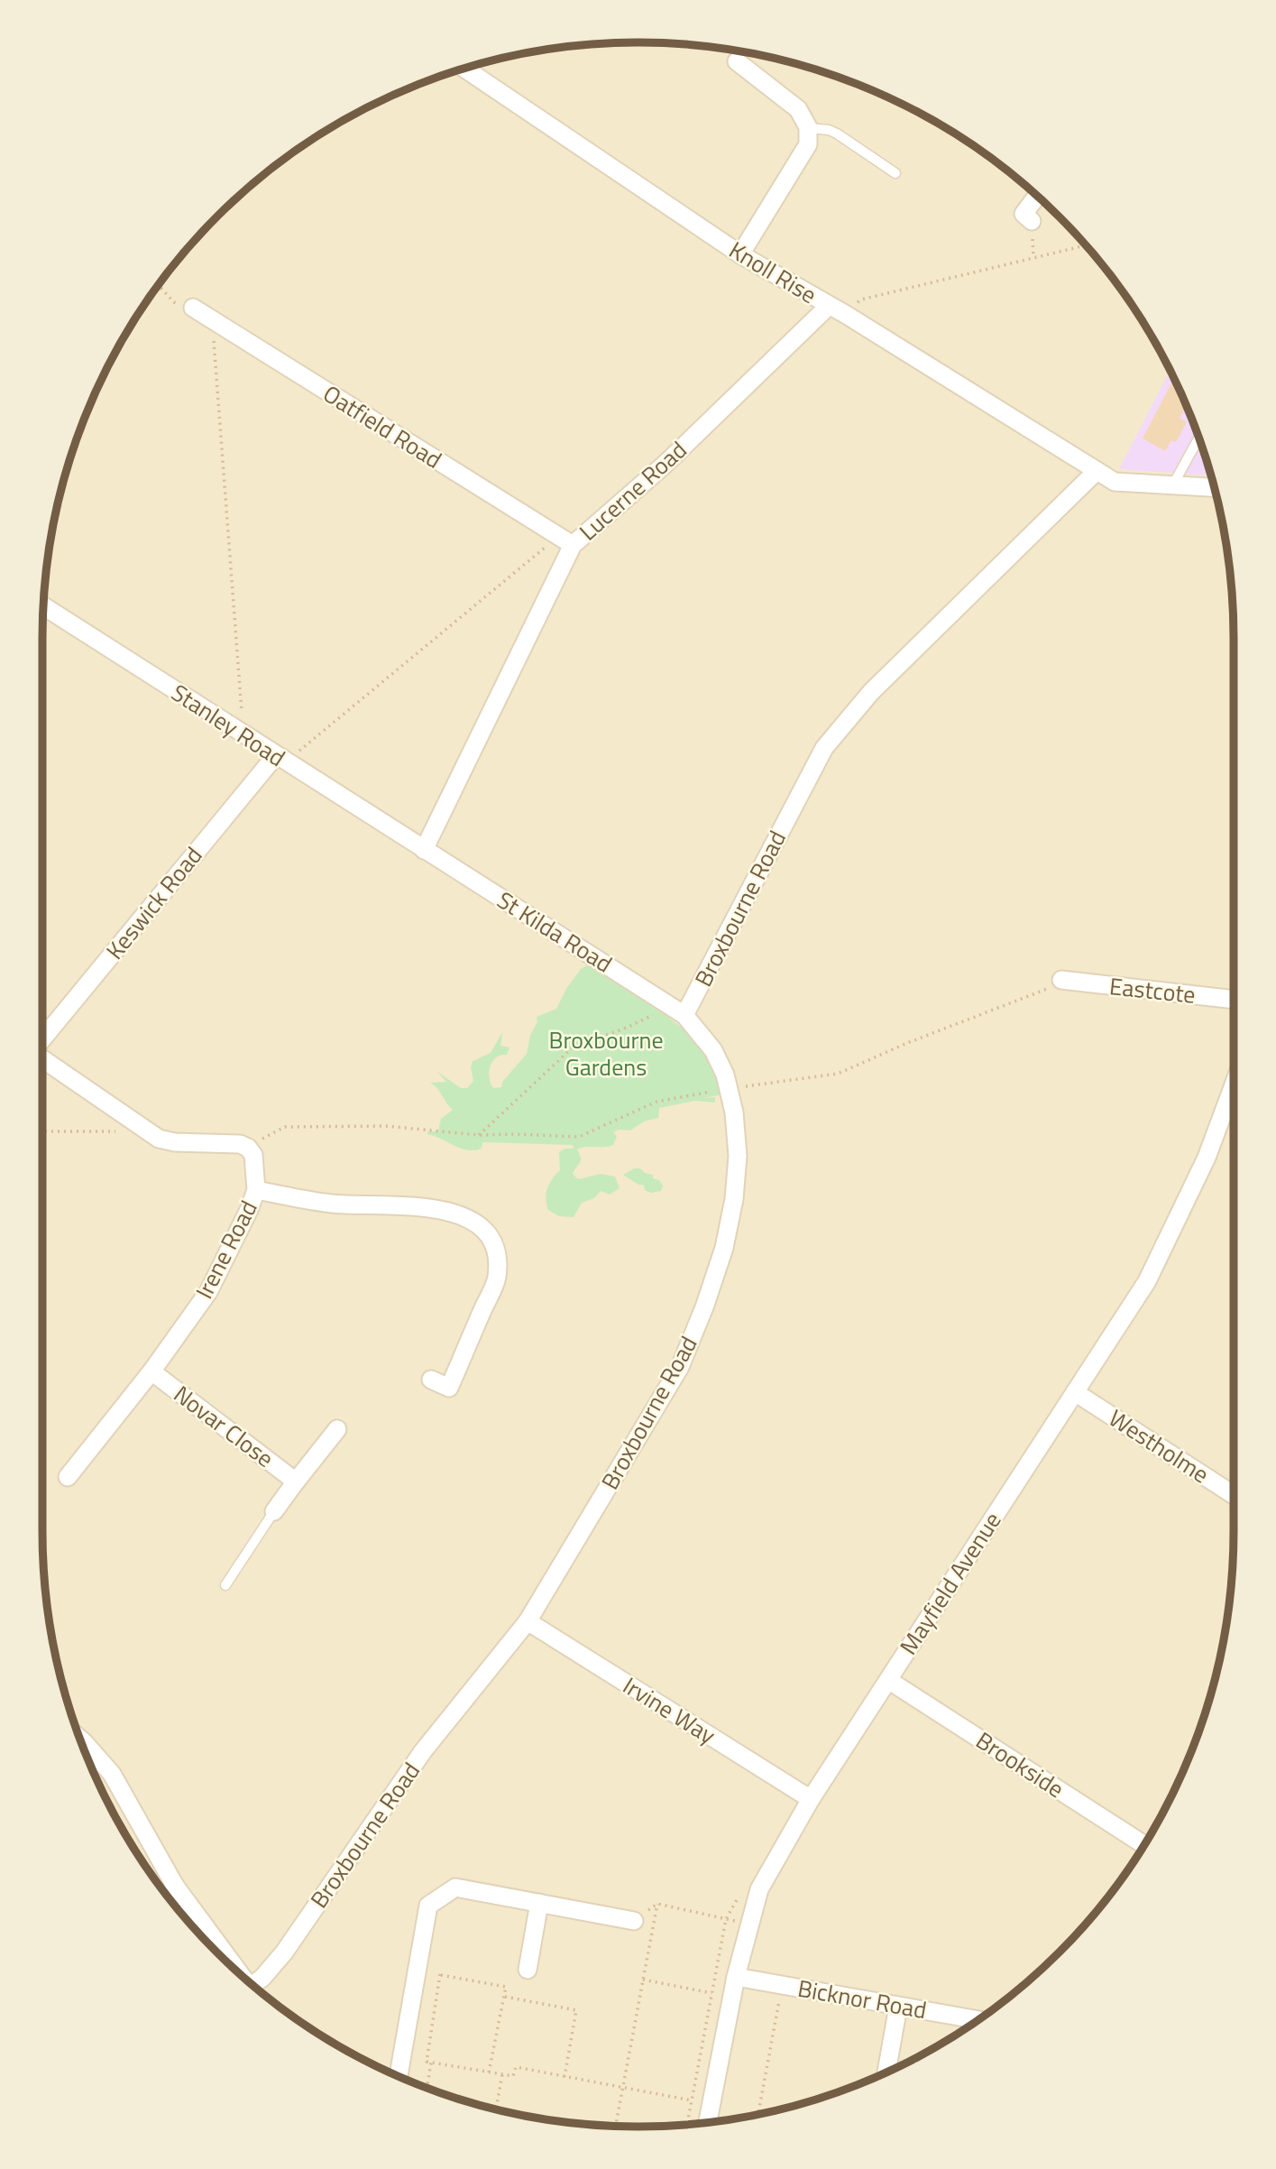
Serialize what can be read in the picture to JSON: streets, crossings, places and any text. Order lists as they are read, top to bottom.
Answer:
{
  "streets": {
    "street": [
      "Knoll Rise",
      "Oatfield Road",
      "Lucerne Road",
      "Stanley Road",
      "Keswick Road",
      "Broxbourne Road",
      "St Kilda Road",
      "Eastcote",
      "Irene Road",
      "Novar Close",
      "Westholme",
      "Mayfield Avenue",
      "Irvine Way",
      "Brookside",
      "Bicknor Road"
    ]
  },
  "crossings": [
    ["Knoll Rise", "Lucerne Road"],
    ["Knoll Rise", "Broxbourne Road"],
    ["Oatfield Road", "Lucerne Road"],
    ["Lucerne Road", "Stanley Road"],
    ["Lucerne Road", "St Kilda Road"],
    ["Stanley Road", "Keswick Road"],
    ["Stanley Road", "St Kilda Road"],
    ["Broxbourne Road", "St Kilda Road"],
    ["Broxbourne Road", "Irvine Way"],
    ["Irene Road", "Novar Close"],
    ["Westholme", "Mayfield Avenue"],
    ["Mayfield Avenue", "Irvine Way"],
    ["Mayfield Avenue", "Brookside"],
    ["Mayfield Avenue", "Bicknor Road"]
  ],
  "parks": ["Broxbourne Gardens"]
}
